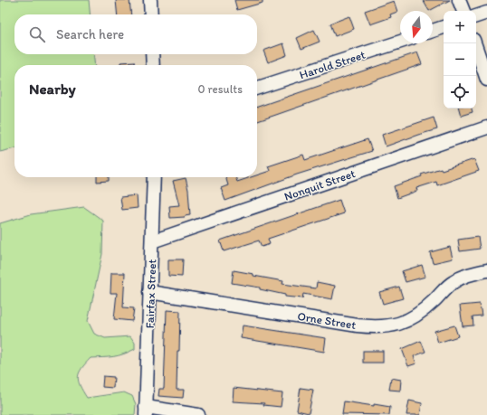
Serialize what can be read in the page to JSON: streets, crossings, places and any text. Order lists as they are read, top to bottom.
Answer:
{
  "streets": {
    "street": [
      "Harold Street",
      "Nonquit Street",
      "Fairfax Street",
      "Orne Street"
    ]
  },
  "crossings": [
    ["Nonquit Street", "Fairfax Street"],
    ["Fairfax Street", "Orne Street"]
  ],
  "north": "bottom",
  "page": {
    "map_buttons": ["+", "−"],
    "search": "Search here",
    "heading": ["Nearby", "0 results"]
  }
}
